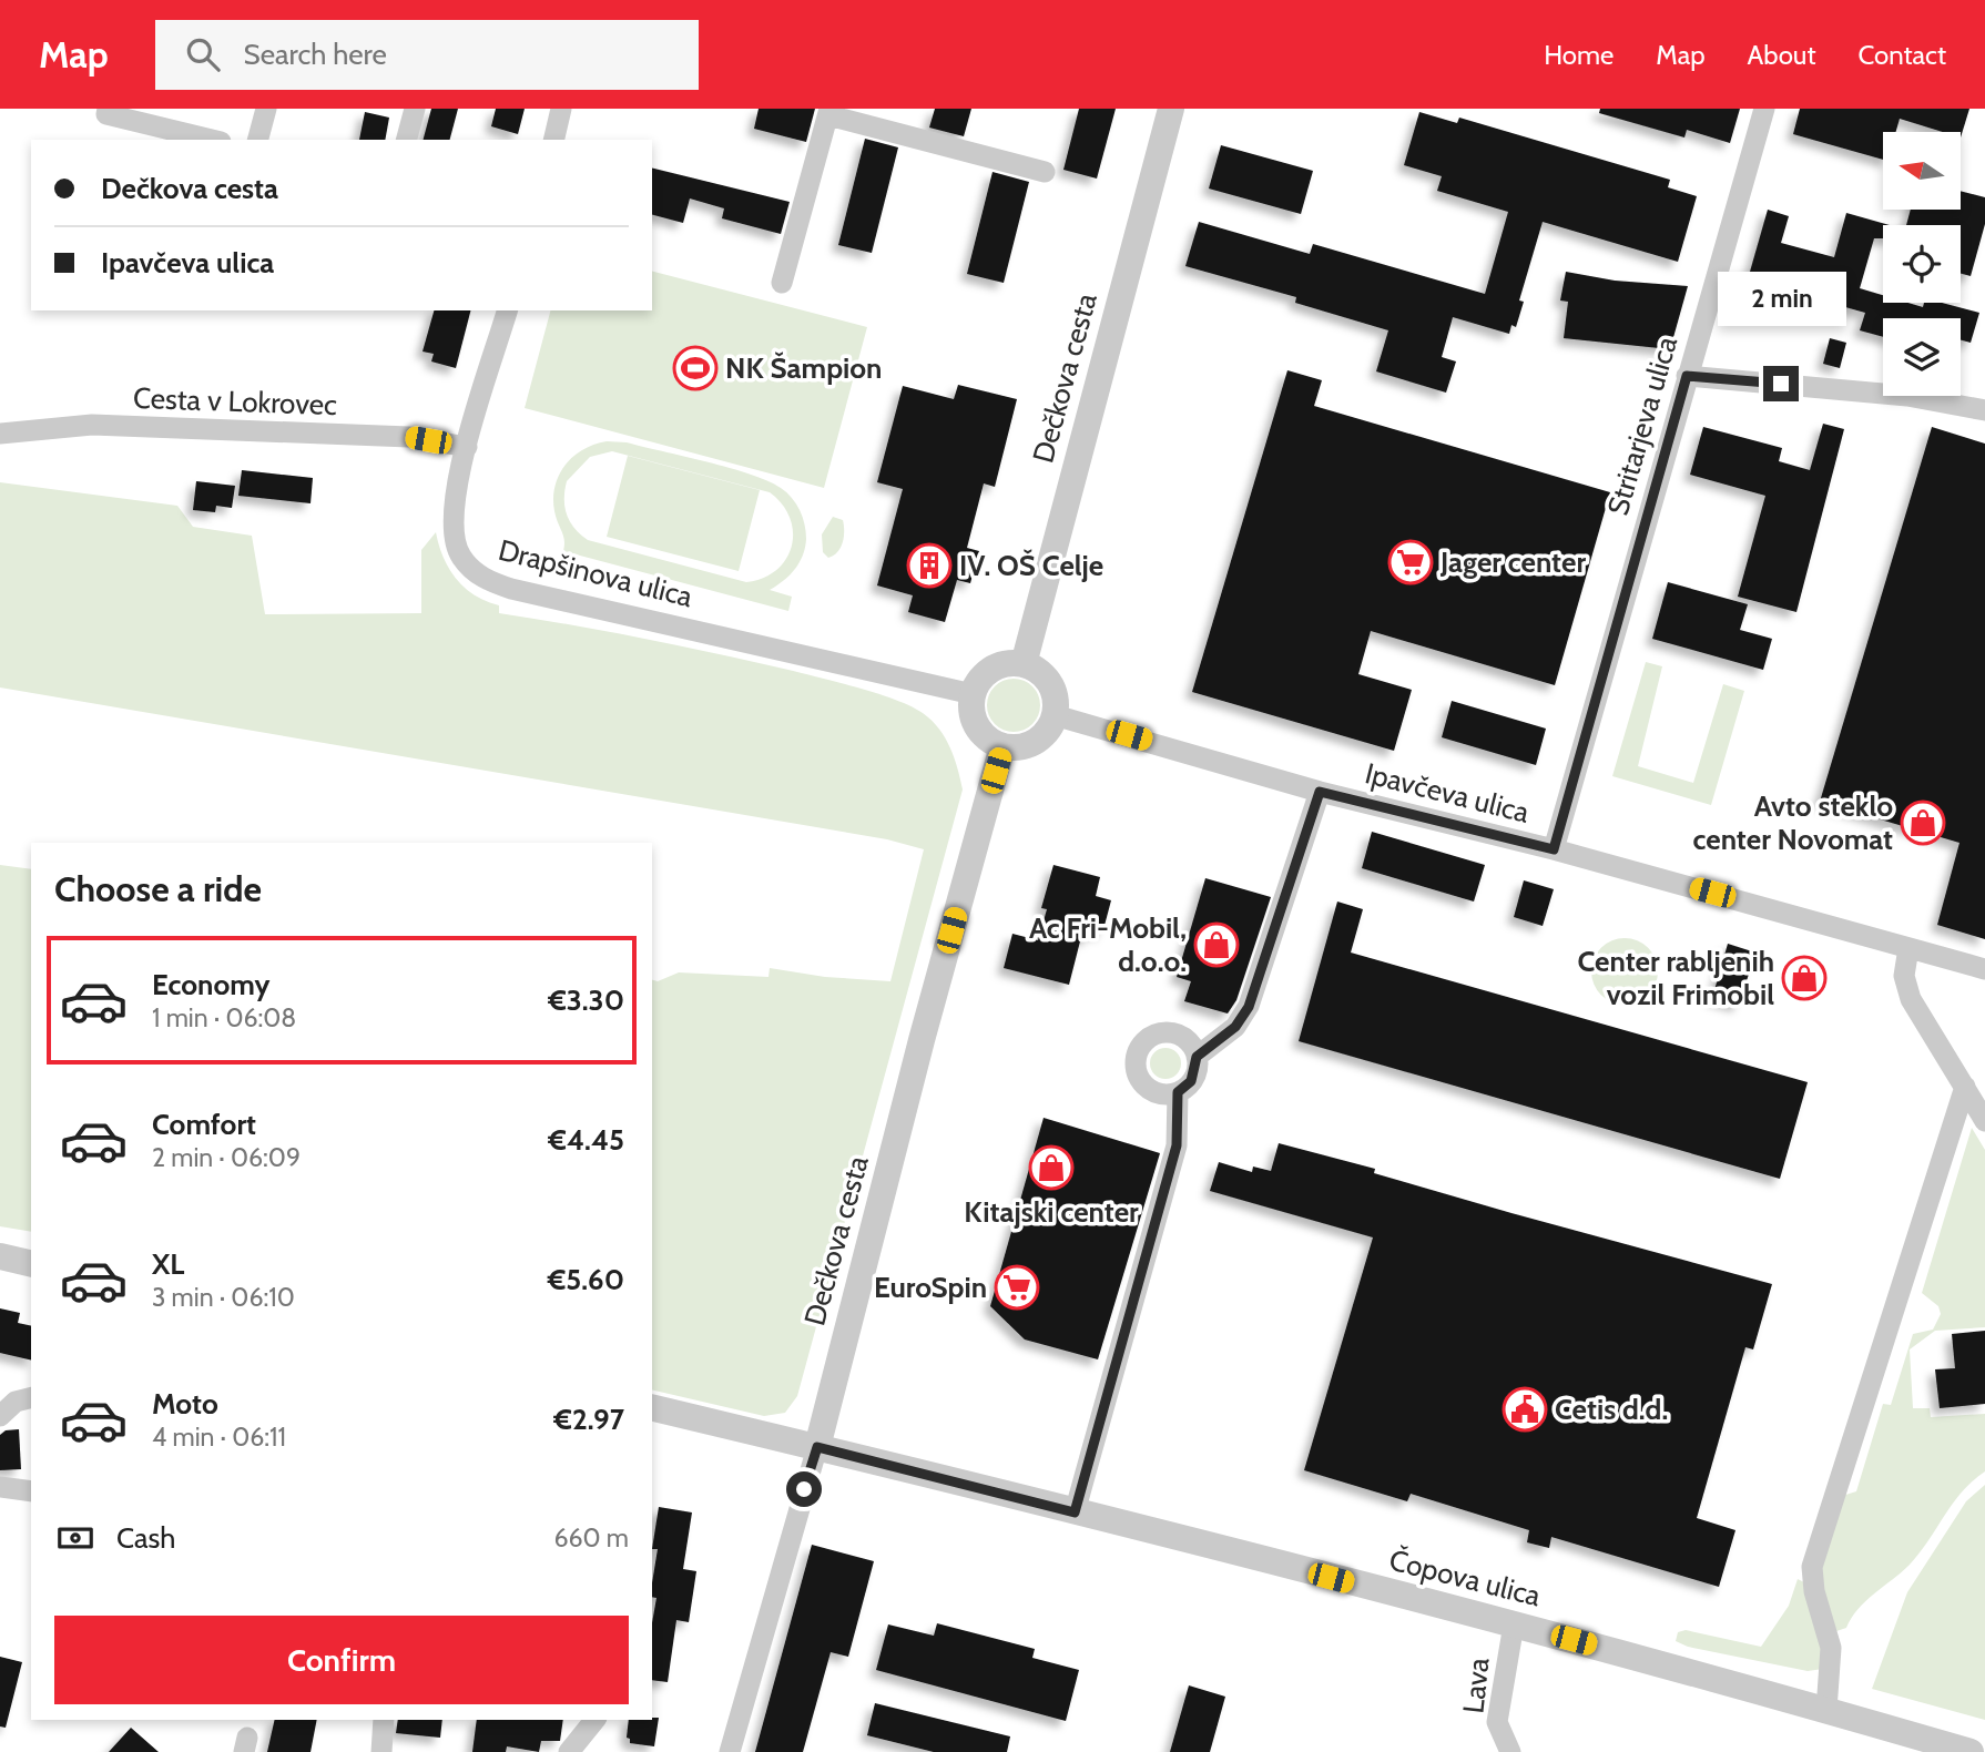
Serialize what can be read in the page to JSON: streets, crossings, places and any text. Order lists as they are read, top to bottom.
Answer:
{
  "streets": {
    "street": [
      "Dečkova cesta",
      "Cesta v Lokrovec",
      "Stritarjeva ulica",
      "Drapšinova ulica",
      "Ipavčeva ulica",
      "Čopova ulica",
      "Lava"
    ]
  },
  "crossings": [
    ["Dečkova cesta", "Drapšinova ulica"],
    ["Dečkova cesta", "Ipavčeva ulica"],
    ["Dečkova cesta", "Čopova ulica"],
    ["Cesta v Lokrovec", "Drapšinova ulica"],
    ["Stritarjeva ulica", "Ipavčeva ulica"],
    ["Drapšinova ulica", "Ipavčeva ulica"],
    ["Čopova ulica", "Lava"]
  ],
  "places": {
    "sports": ["NK Šampion"],
    "supermarket": ["Jager center", "EuroSpin"],
    "building": ["IV. OŠ Celje"],
    "shop": [
      "Avto steklo center Novomat",
      "Ac Fri-Mobil, d.o.o.",
      "Center rabljenih vozil Frimobil",
      "Kitajski center"
    ],
    "public building": ["Cetis d.d."]
  },
  "north": "left",
  "page": {
    "header": "Map",
    "search": "Search here",
    "nav": [
      "Home",
      "Map",
      "About",
      "Contact"
    ],
    "banner": ["Dečkova cesta", "Ipavčeva ulica"],
    "bubble": "2 min",
    "heading": "Choose a ride",
    "list": [
      {
        "name": "Economy",
        "note": "1 min · 06:08",
        "value": "€3.30"
      },
      {
        "name": "Comfort",
        "note": "2 min · 06:09",
        "value": "€4.45"
      },
      {
        "name": "XL",
        "note": "3 min · 06:10",
        "value": "€5.60"
      },
      {
        "name": "Moto",
        "note": "4 min · 06:11",
        "value": "€2.97"
      }
    ],
    "pay": ["Cash", "660 m"],
    "buttons": "Confirm"
  }
}
